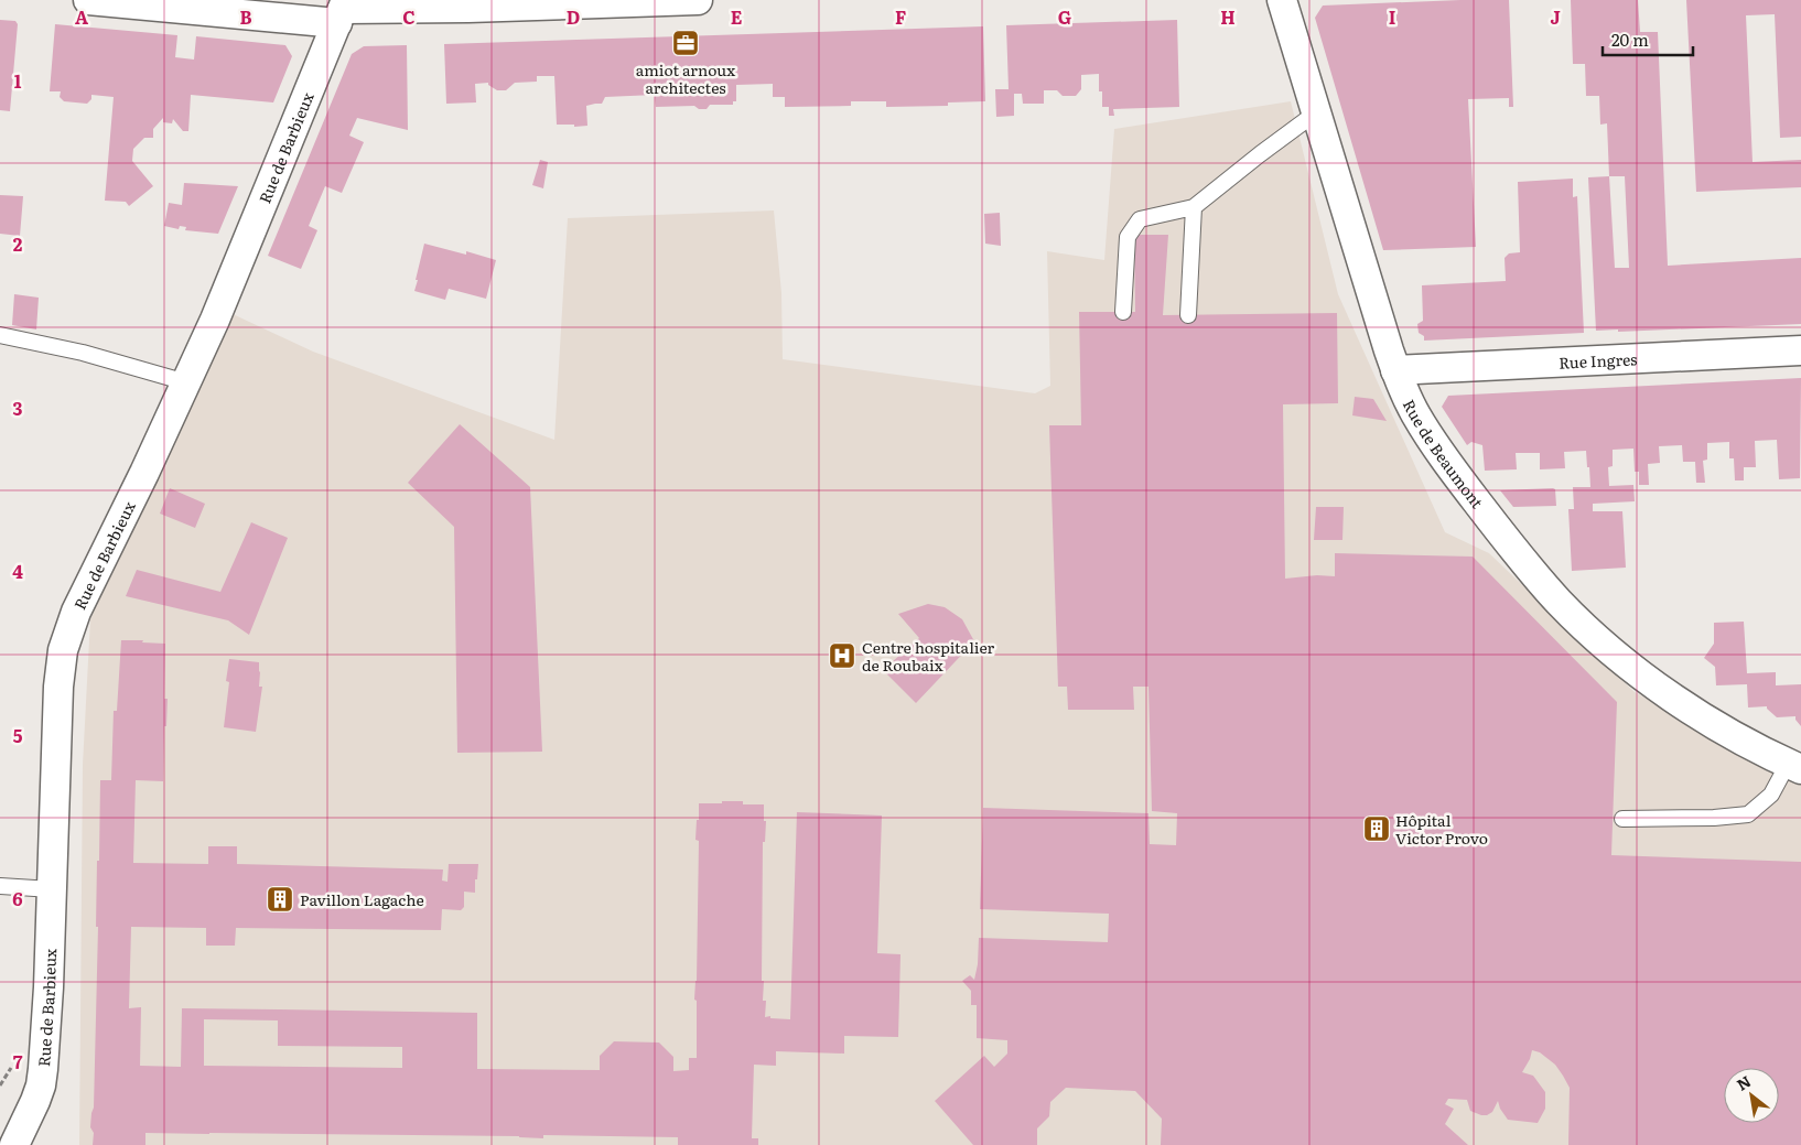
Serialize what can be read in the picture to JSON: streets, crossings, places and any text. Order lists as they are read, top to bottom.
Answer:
{
  "streets": {
    "street": ["Rue de Barbieux", "Rue Ingres", "Rue de Beaumont"]
  },
  "crossings": [
    ["Rue Ingres", "Rue de Beaumont"]
  ],
  "places": {
    "office": ["amiot arnoux architectes"],
    "hospital": ["Centre hospitalier de Roubaix"],
    "building": ["Hôpital Victor Provo", "Pavillon Lagache"]
  },
  "scale_bar": "20 m",
  "north": "top left",
  "grid": {
    "columns": [
      "A",
      "B",
      "C",
      "D",
      "E",
      "F",
      "G",
      "H",
      "I",
      "J"
    ],
    "rows": [
      "1",
      "2",
      "3",
      "4",
      "5",
      "6",
      "7"
    ]
  }
}
